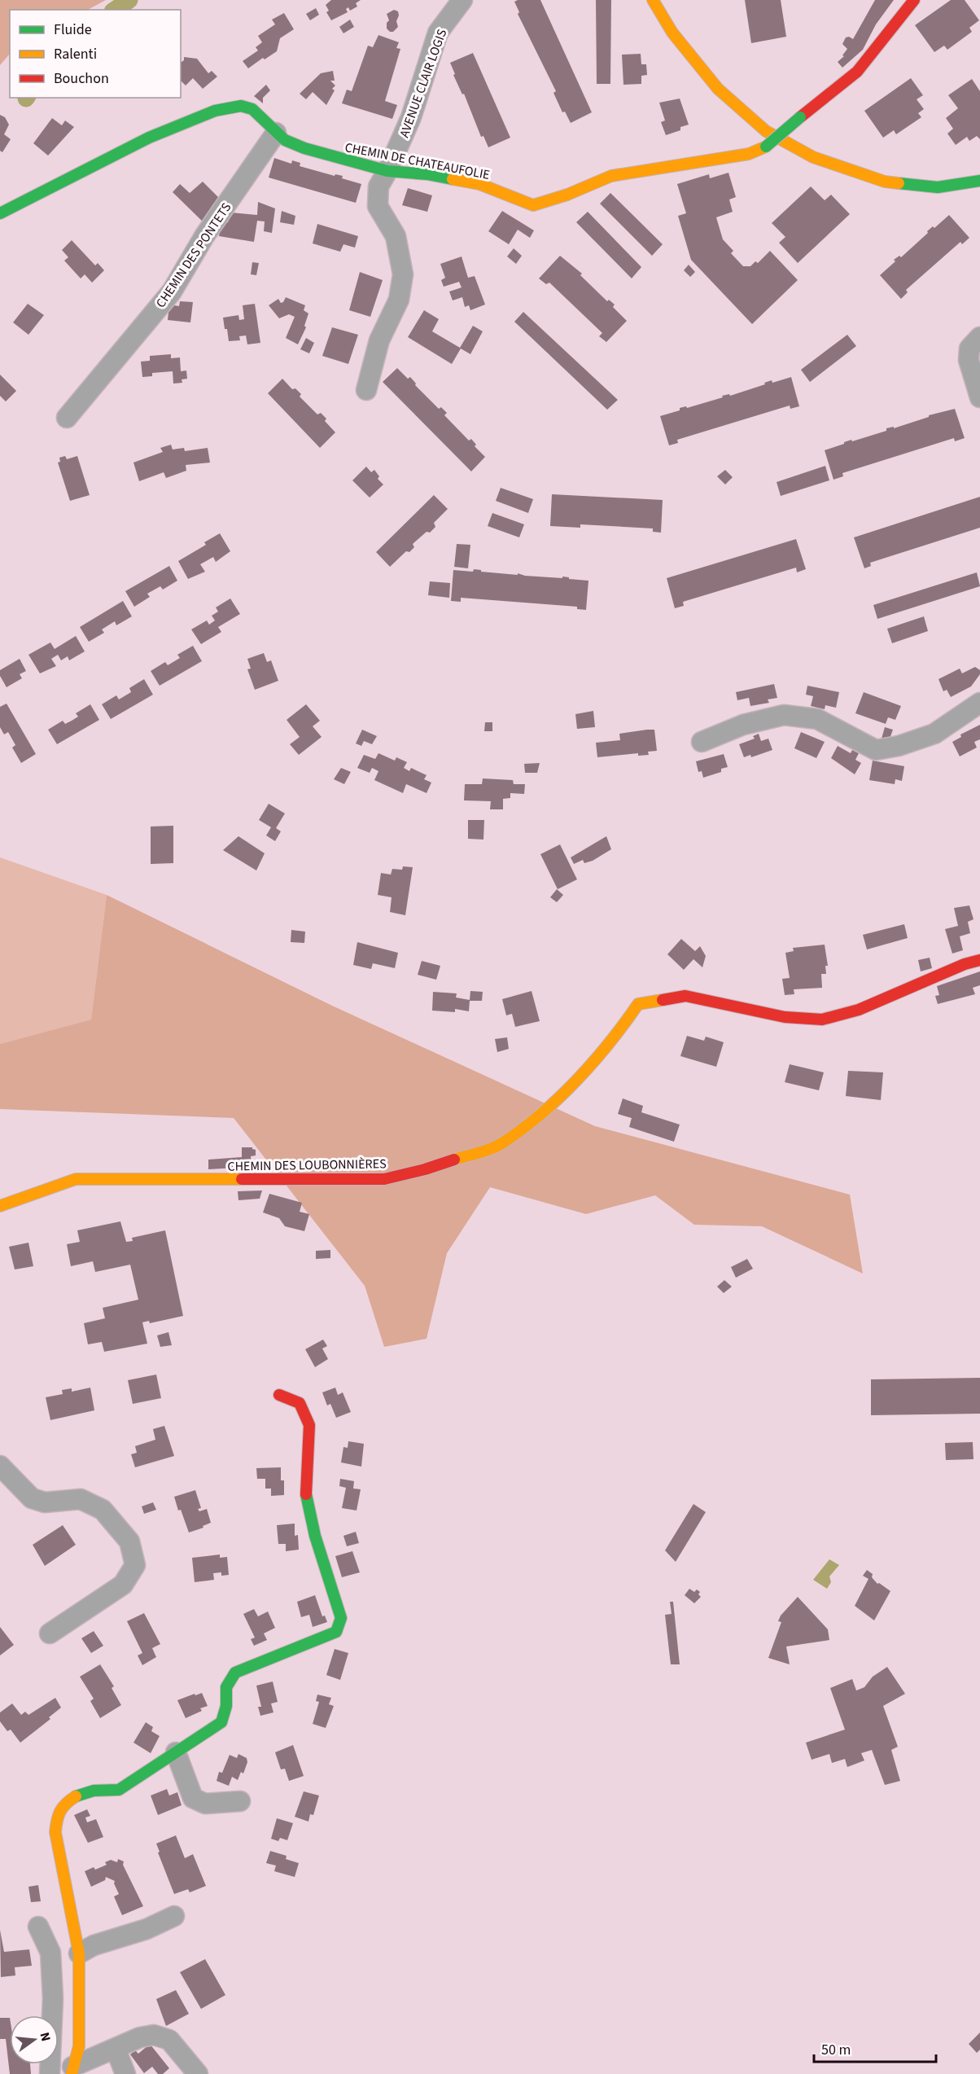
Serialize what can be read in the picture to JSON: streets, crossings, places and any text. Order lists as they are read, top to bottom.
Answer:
{
  "streets": {
    "street": [
      "AVENUE CLAIR LOGIS",
      "CHEMIN DE CHATEAUFOLIE",
      "CHEMIN DES PONTETS",
      "CHEMIN DES LOUBONNIÈRES"
    ]
  },
  "crossings": [
    ["AVENUE CLAIR LOGIS", "CHEMIN DE CHATEAUFOLIE"],
    ["CHEMIN DE CHATEAUFOLIE", "CHEMIN DES PONTETS"]
  ],
  "legend": ["Fluide", "Ralenti", "Bouchon"],
  "scale_bar": "50 m",
  "north": "right"
}
